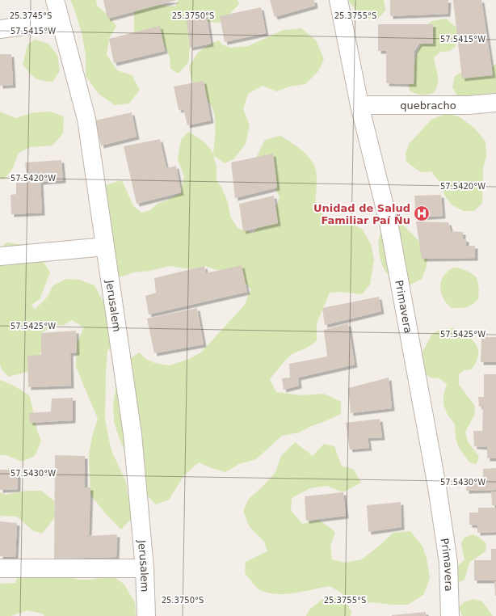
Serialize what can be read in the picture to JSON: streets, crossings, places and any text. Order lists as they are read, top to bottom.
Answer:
{
  "streets": {
    "street": ["quebracho", "Jerusalem", "Primavera"]
  },
  "crossings": [
    ["quebracho", "Primavera"]
  ],
  "places": {
    "hospital": ["Unidad de Salud Familiar Paí Ñu"]
  },
  "coordinates": [
    "25.3745°S",
    "25.3750°S",
    "25.3755°S",
    "57.5415°W",
    "57.5420°W",
    "57.5425°W",
    "57.5430°W"
  ]
}
